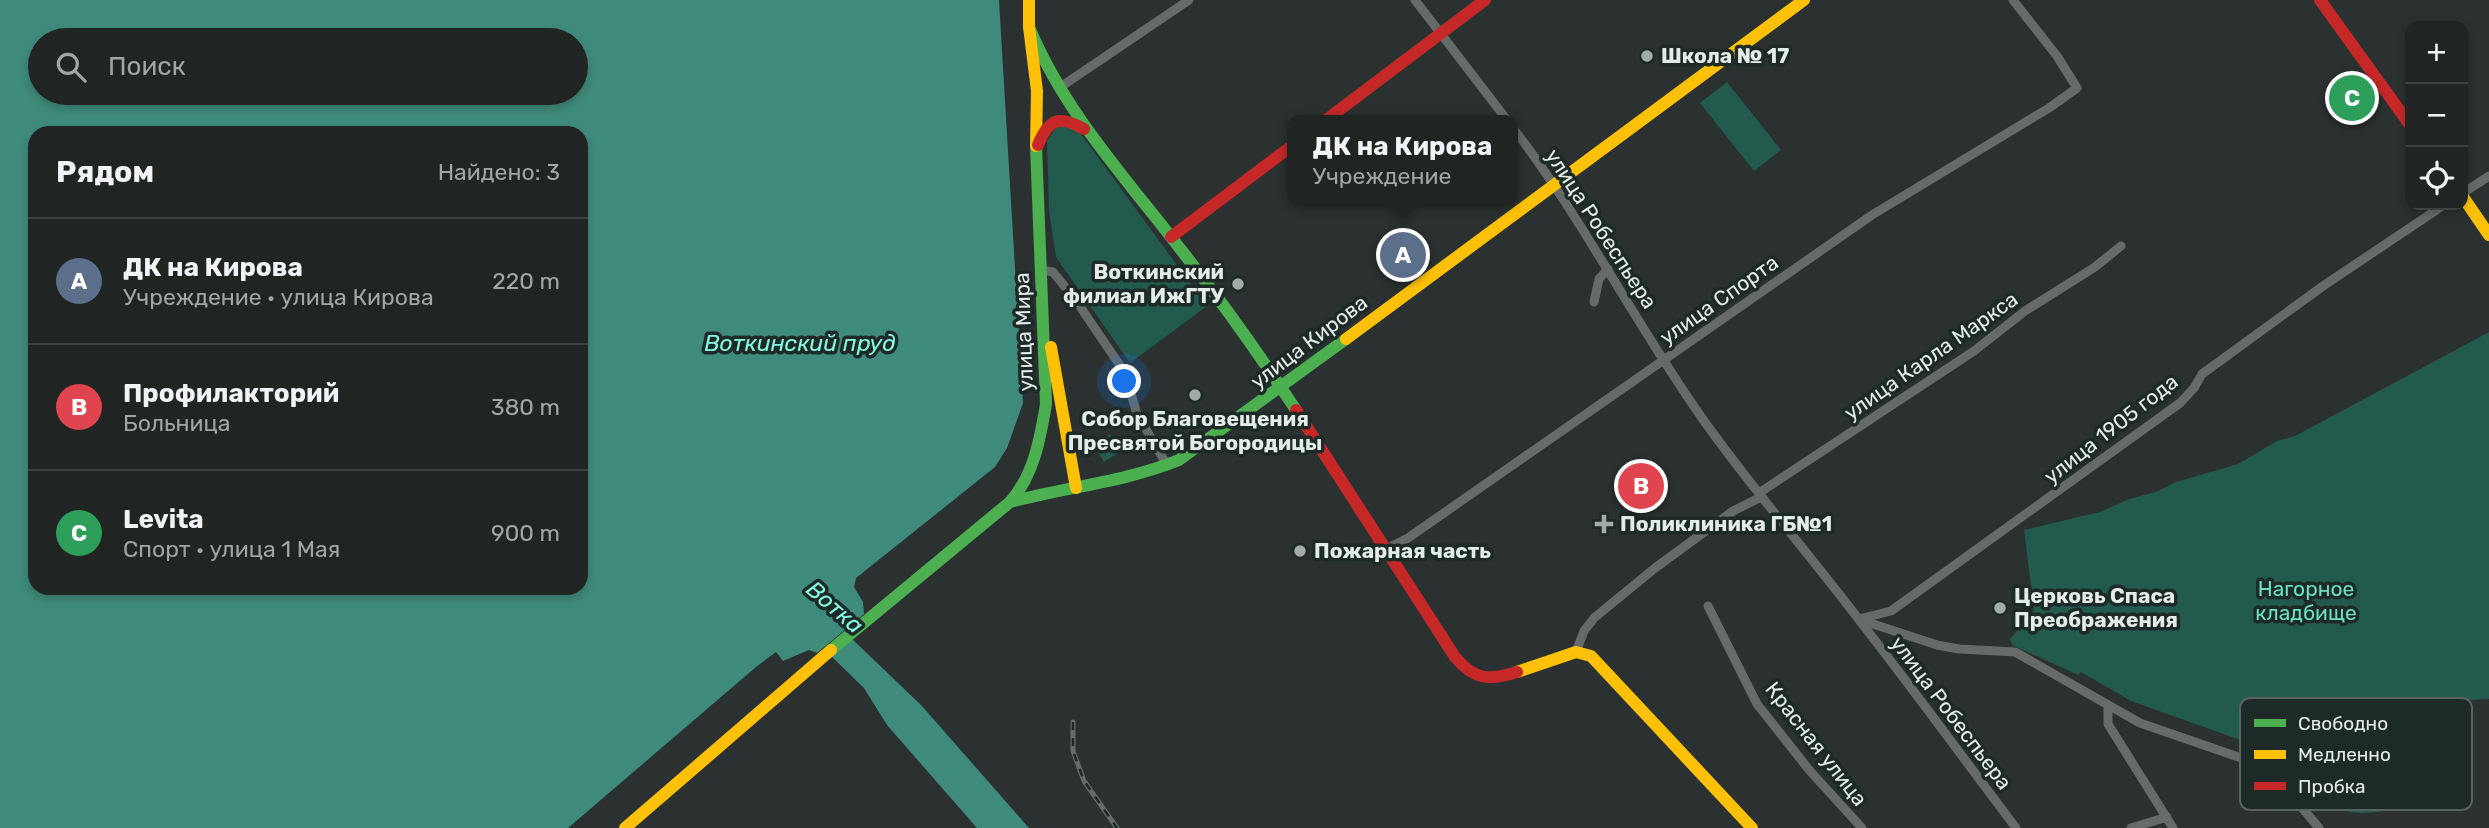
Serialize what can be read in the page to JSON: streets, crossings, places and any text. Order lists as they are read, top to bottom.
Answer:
{
  "streets": {
    "main road": ["улица Мира", "улица Кирова"],
    "street": [
      "улица Робеспьера",
      "улица Спорта",
      "улица Карла Маркса",
      "улица 1905 года",
      "Красная улица"
    ]
  },
  "crossings": [
    ["улица Робеспьера", "улица Спорта"],
    ["улица Робеспьера", "улица Кирова"],
    ["улица Робеспьера", "улица Карла Маркса"],
    ["улица Робеспьера", "улица 1905 года"],
    ["улица Спорта", "улица Мира"],
    ["улица Мира", "улица Кирова"],
    ["улица Мира", "улица Карла Маркса"]
  ],
  "water": ["Воткинский пруд", "Вотка"],
  "parks": ["Нагорное кладбище"],
  "places": {
    "other": [
      "Школа № 17",
      "Воткинский филиал ИжГТУ",
      "Собор Благовещения Пресвятой Богородицы",
      "Пожарная часть",
      "Церковь Спаса Преображения"
    ],
    "health": ["Поликлиника ГБ№1"]
  },
  "legend": ["Свободно", "Медленно", "Пробка"],
  "page": {
    "map_buttons": ["+", "−"],
    "search": "Поиск",
    "pins": ["C", "A", "B"],
    "popup": ["ДК на Кирова", "Учреждение"],
    "heading": ["Рядом", "Найдено: 3"],
    "list": [
      {
        "mark": "A",
        "name": "ДК на Кирова",
        "note": "Учреждение · улица Кирова",
        "value": "220 m"
      },
      {
        "mark": "B",
        "name": "Профилакторий",
        "note": "Больница",
        "value": "380 m"
      },
      {
        "mark": "C",
        "name": "Levita",
        "note": "Спорт · улица 1 Мая",
        "value": "900 m"
      }
    ]
  }
}
